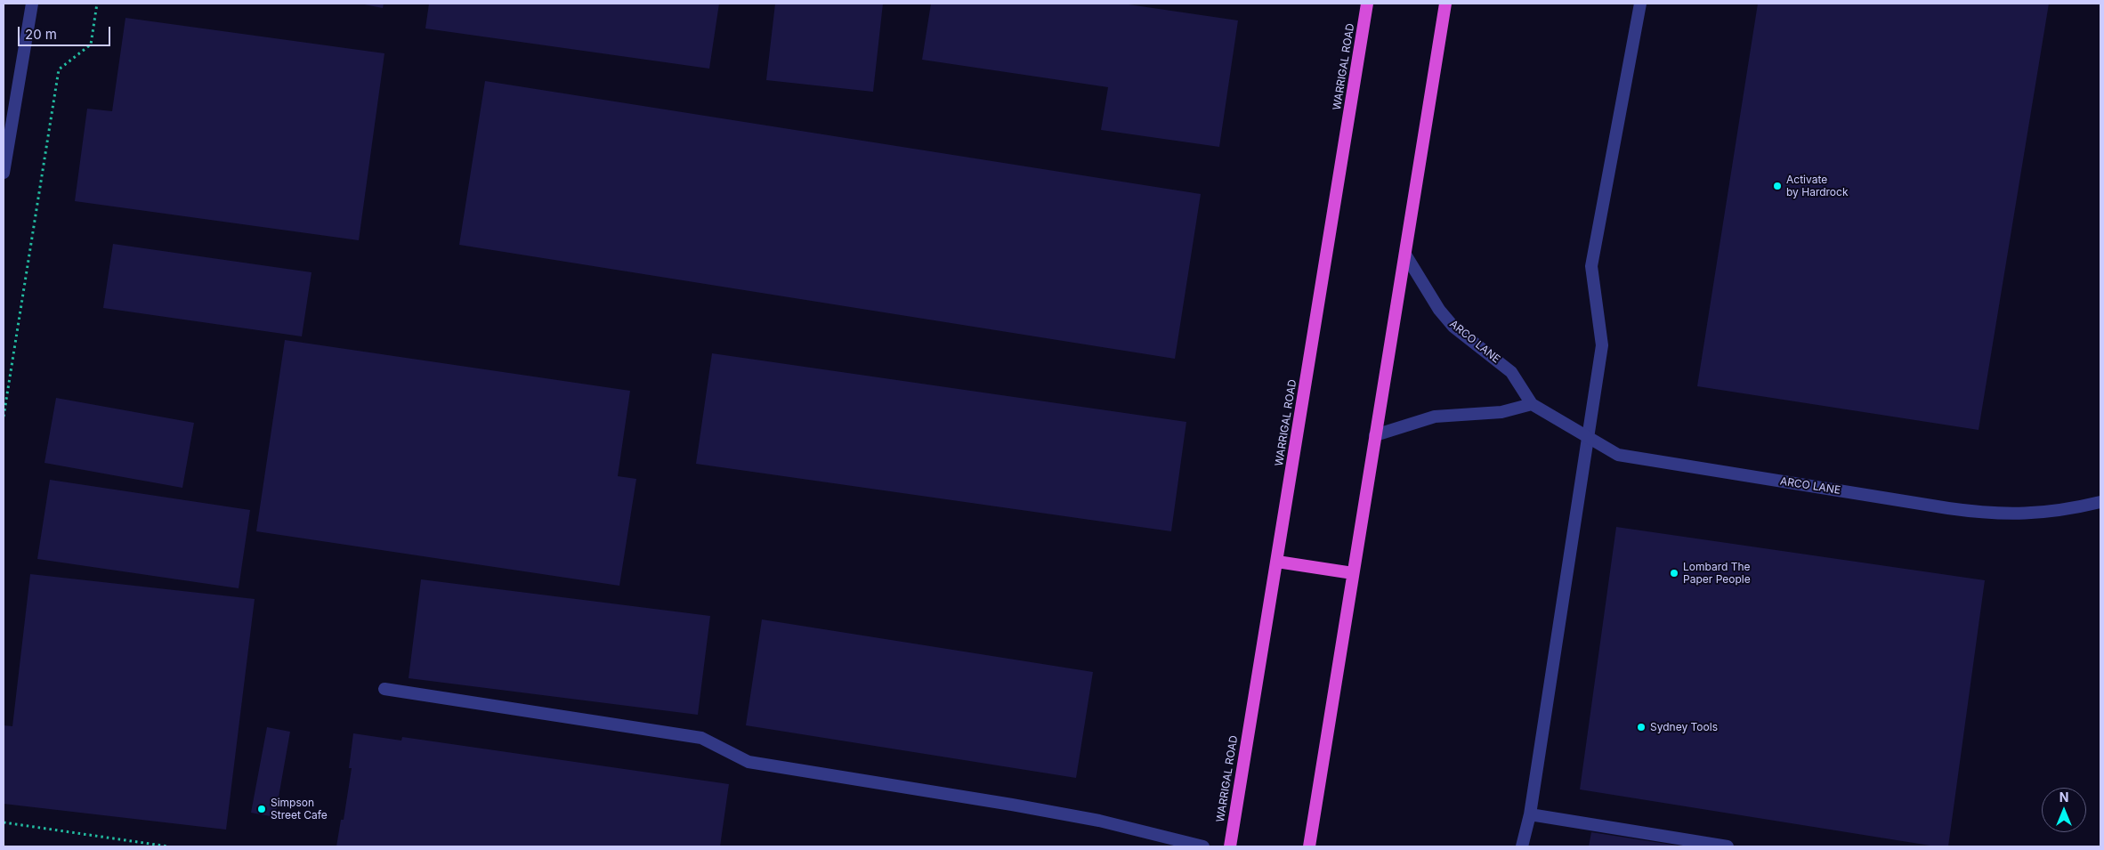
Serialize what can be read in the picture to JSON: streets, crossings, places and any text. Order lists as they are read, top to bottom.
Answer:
{
  "streets": {
    "highway": ["WARRIGAL ROAD"],
    "street": ["ARCO LANE"]
  },
  "places": [
    "Activate by Hardrock",
    "Lombard The Paper People",
    "Sydney Tools",
    "Simpson Street Cafe"
  ],
  "scale_bar": "20 m",
  "north": "top"
}
